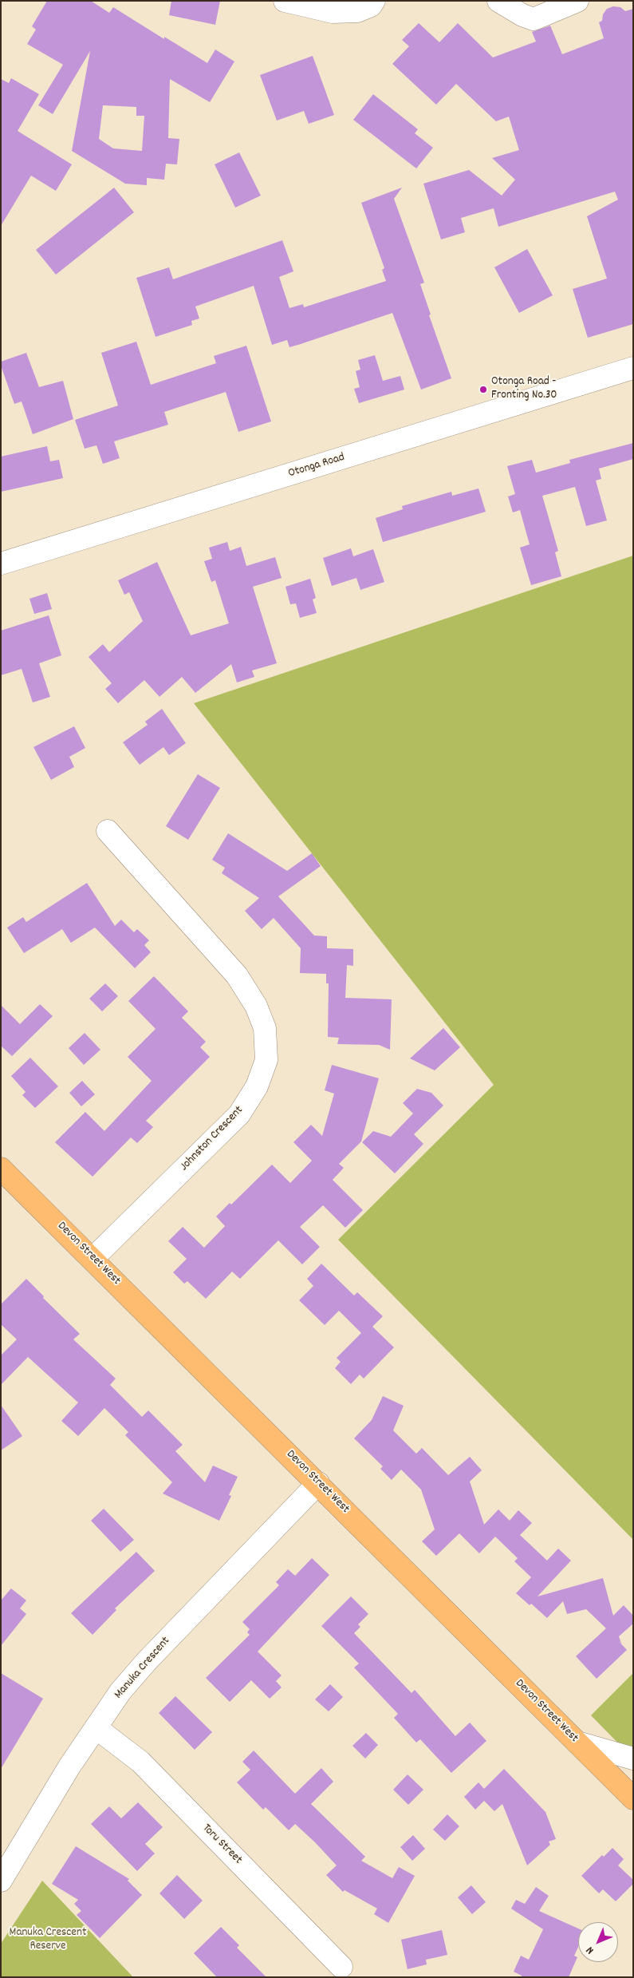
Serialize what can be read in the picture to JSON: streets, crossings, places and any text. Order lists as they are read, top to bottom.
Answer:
{
  "streets": {
    "main road": ["Devon Street West"],
    "street": [
      "Otonga Road",
      "Johnston Crescent",
      "Manuka Crescent",
      "Toru Street"
    ]
  },
  "crossings": [
    ["Johnston Crescent", "Devon Street West"],
    ["Devon Street West", "Manuka Crescent"],
    ["Manuka Crescent", "Toru Street"]
  ],
  "parks": ["Manuka Crescent Reserve"],
  "places": ["Otonga Road - Fronting No.30"],
  "north": "bottom left"
}
